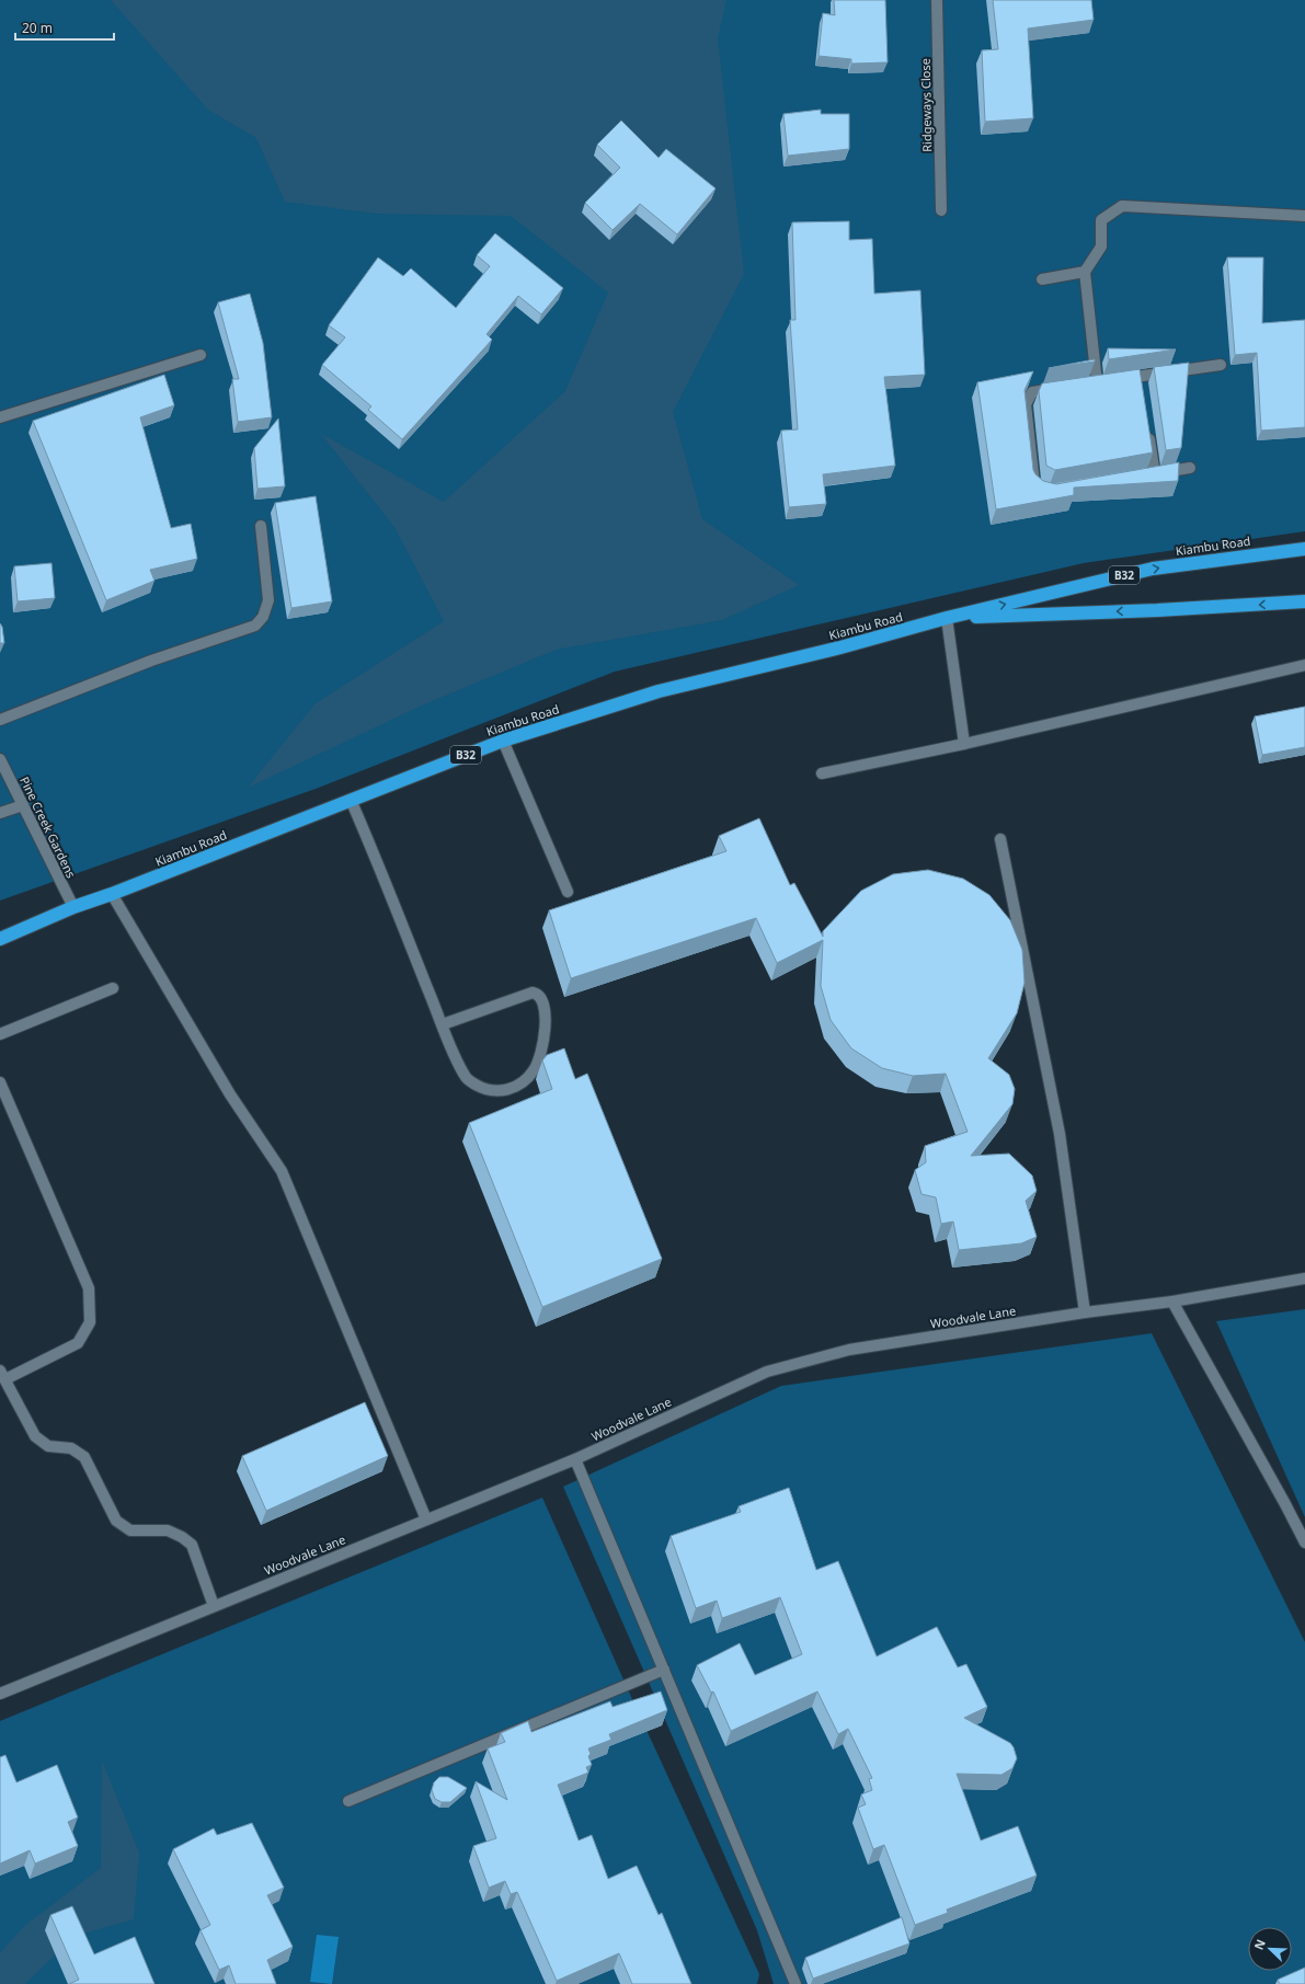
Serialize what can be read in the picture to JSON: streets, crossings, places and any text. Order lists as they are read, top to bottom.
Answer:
{
  "streets": {
    "highway": ["Kiambu Road", "B32"],
    "street": ["Ridgeways Close", "Pine Creek Gardens", "Woodvale Lane"]
  },
  "crossings": [
    ["Kiambu Road", "Pine Creek Gardens"]
  ],
  "scale_bar": "20 m",
  "north": "top left"
}
